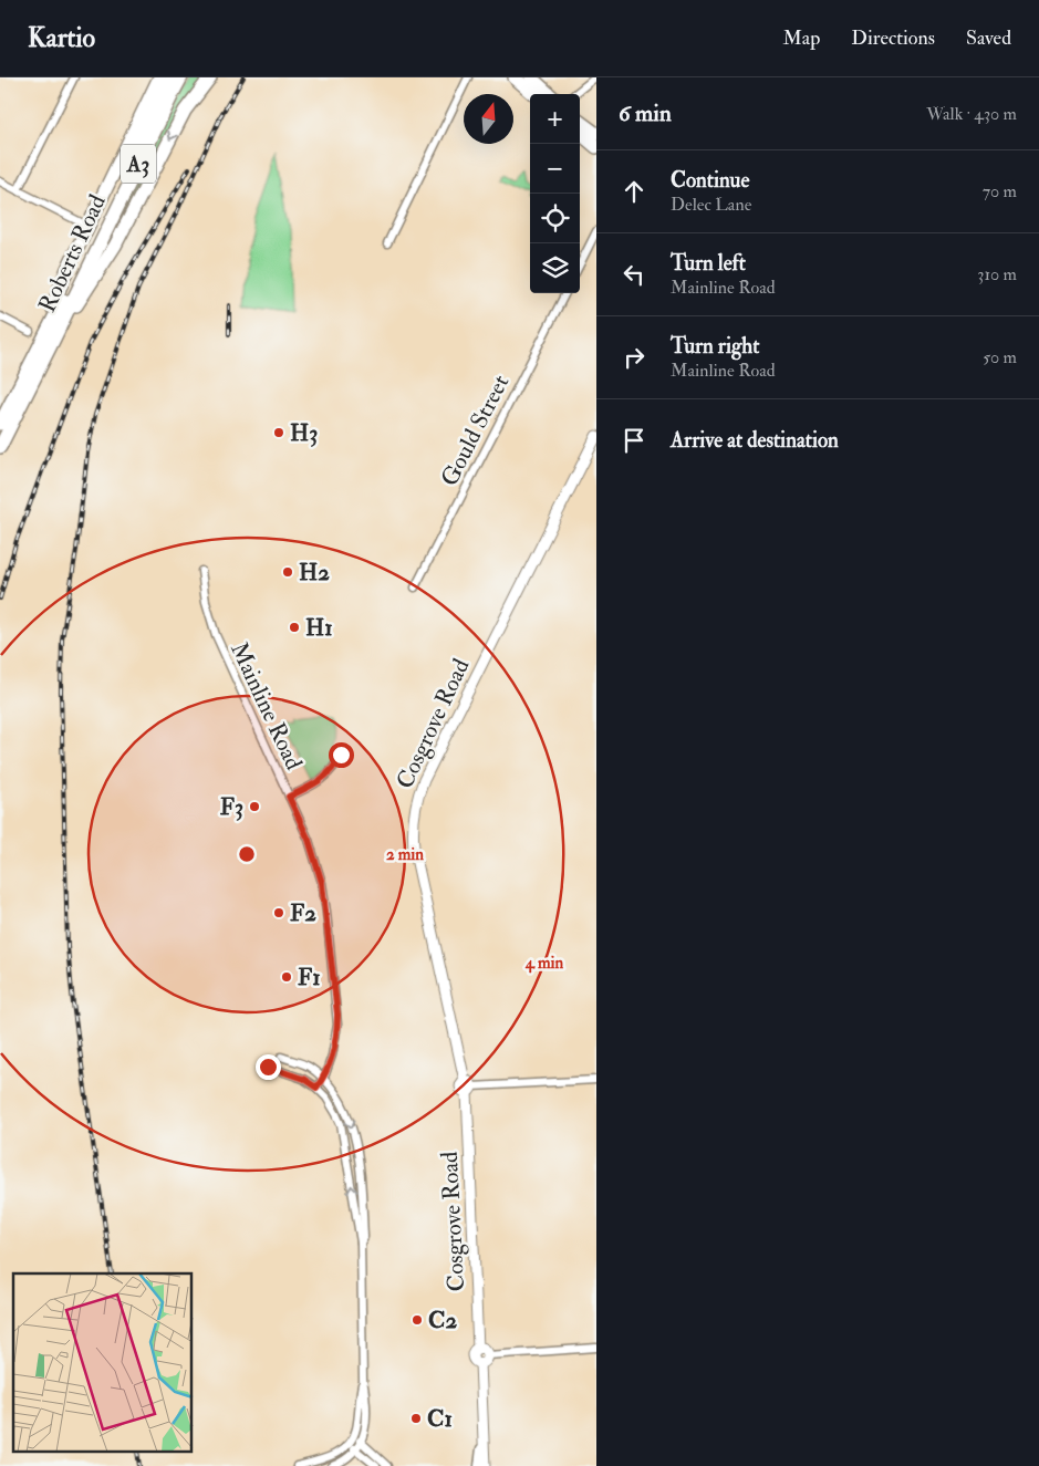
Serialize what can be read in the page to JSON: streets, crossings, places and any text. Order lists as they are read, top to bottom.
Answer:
{
  "streets": {
    "highway": ["A3", "Roberts Road"],
    "main road": ["Cosgrove Road"],
    "street": ["Gould Street", "Mainline Road"]
  },
  "places": [
    "H3",
    "H2",
    "H1",
    "F3",
    "F2",
    "F1",
    "C2",
    "C1"
  ],
  "north": "top",
  "page": {
    "header": "Kartio",
    "nav": ["Map", "Directions", "Saved"],
    "heading": ["6 min", "Walk · 430 m"],
    "map_buttons": ["+", "−"],
    "list": [
      ["Continue", "Delec Lane", "70 m"],
      ["Turn left", "Mainline Road", "310 m"],
      ["Turn right", "Mainline Road", "50 m"],
      "Arrive at destination"
    ]
  },
  "rings": ["2 min", "4 min"]
}
